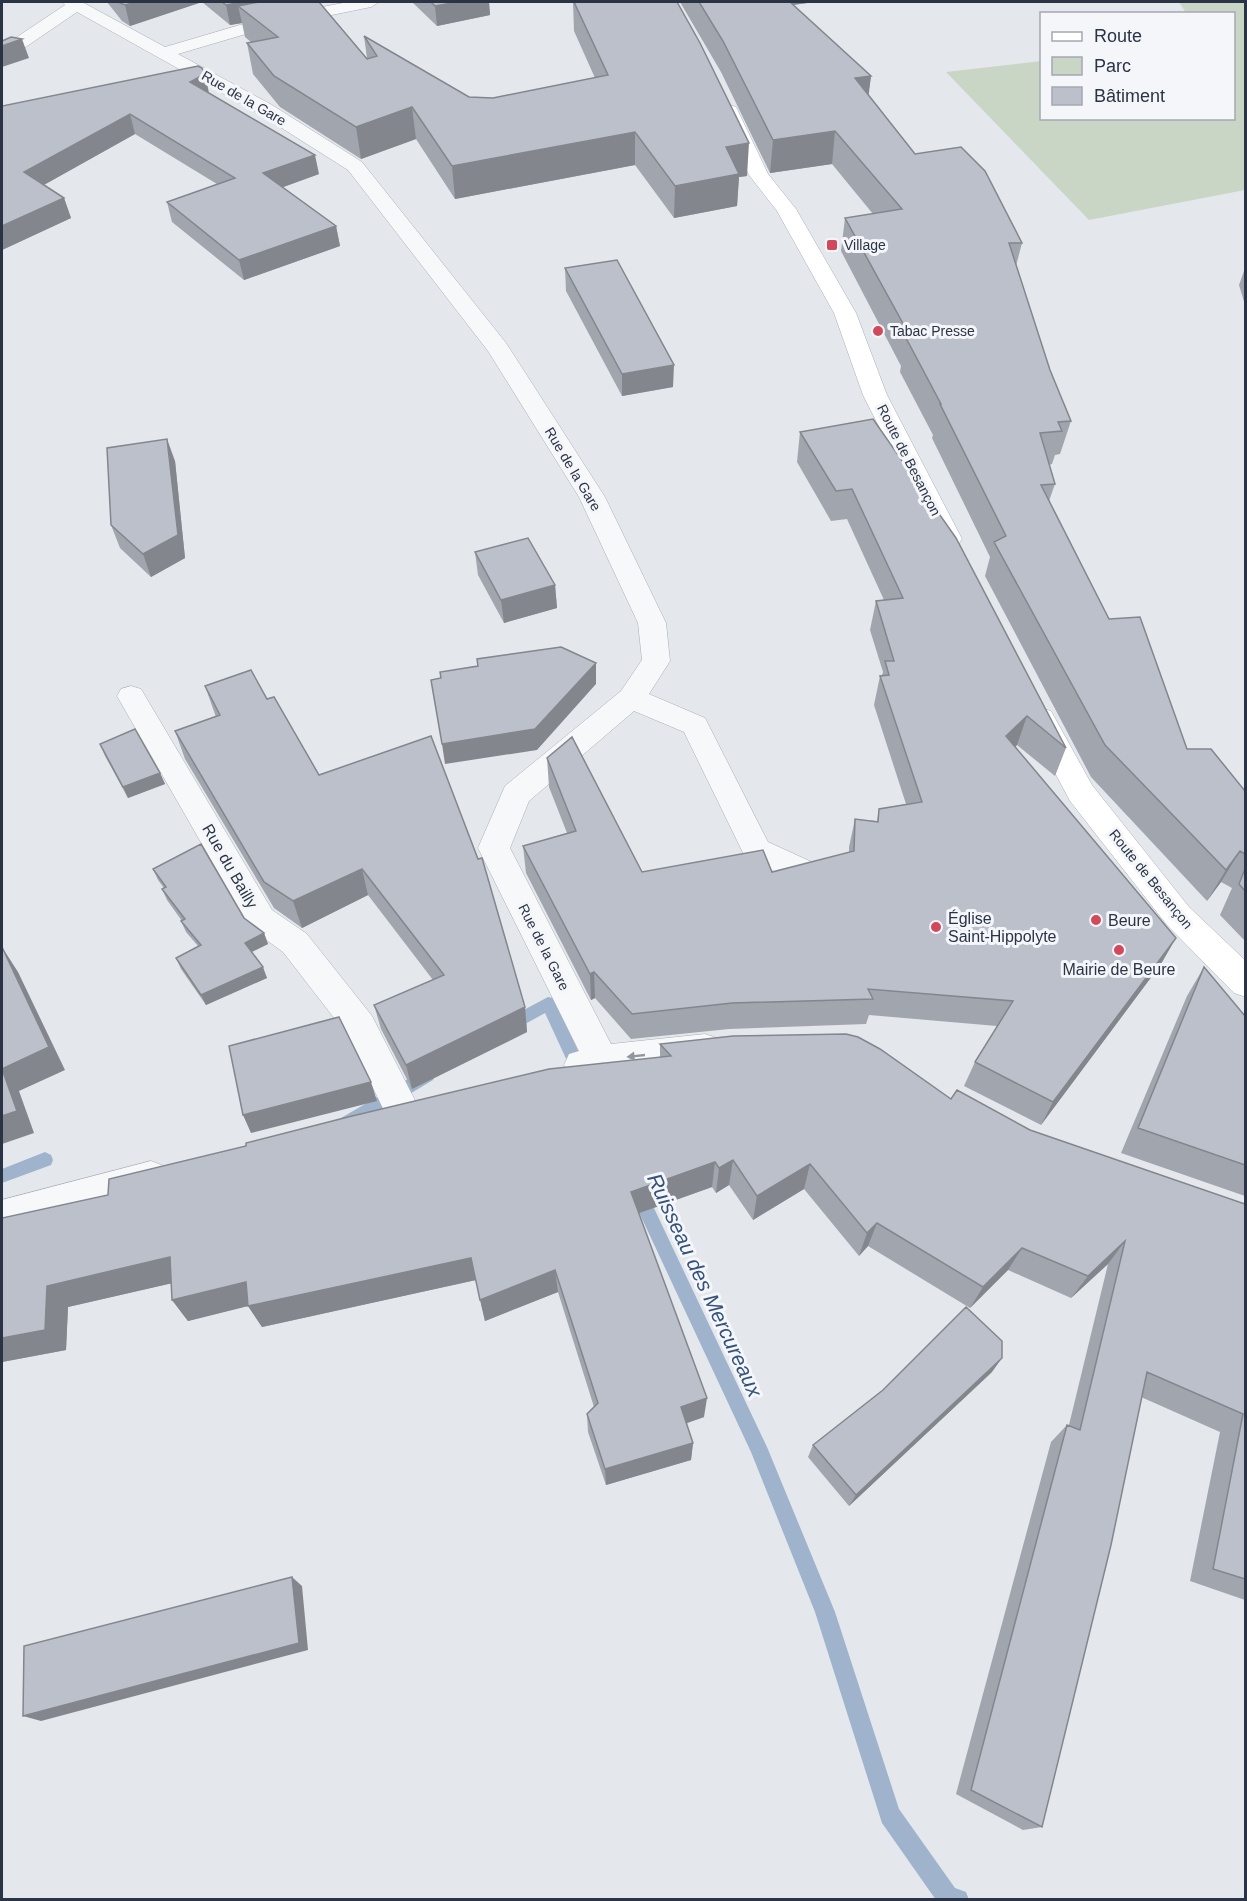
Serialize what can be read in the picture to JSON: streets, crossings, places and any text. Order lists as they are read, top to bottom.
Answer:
{
  "streets": {
    "street": ["Rue de la Gare", "Route de Besançon", "Rue du Bailly"]
  },
  "water": ["Ruisseau des Mercureaux"],
  "places": {
    "transit": ["Village"],
    "other": [
      "Tabac Presse",
      "Beure",
      "Église Saint-Hippolyte",
      "Mairie de Beure"
    ]
  },
  "legend": ["Route", "Parc", "Bâtiment"]
}
